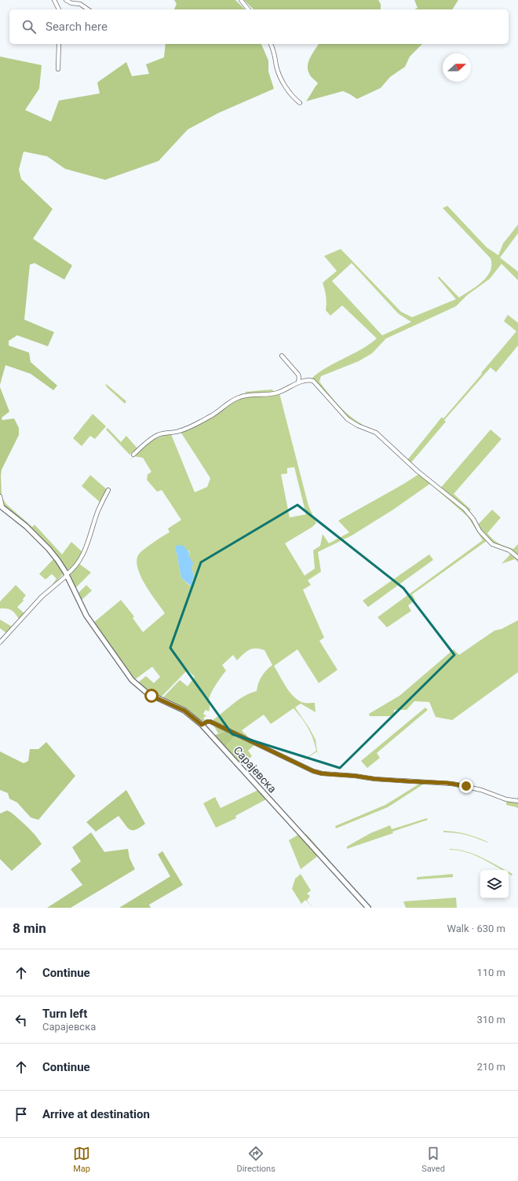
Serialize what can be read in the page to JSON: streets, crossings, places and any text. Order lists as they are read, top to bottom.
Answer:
{
  "streets": {
    "main road": ["Сарајевска"]
  },
  "north": "right",
  "page": {
    "search": "Search here",
    "heading": ["8 min", "Walk · 630 m"],
    "list": [
      ["Continue", "110 m"],
      ["Turn left", "Сарајевска", "310 m"],
      ["Continue", "210 m"],
      "Arrive at destination"
    ],
    "nav": ["Map", "Directions", "Saved"]
  }
}
